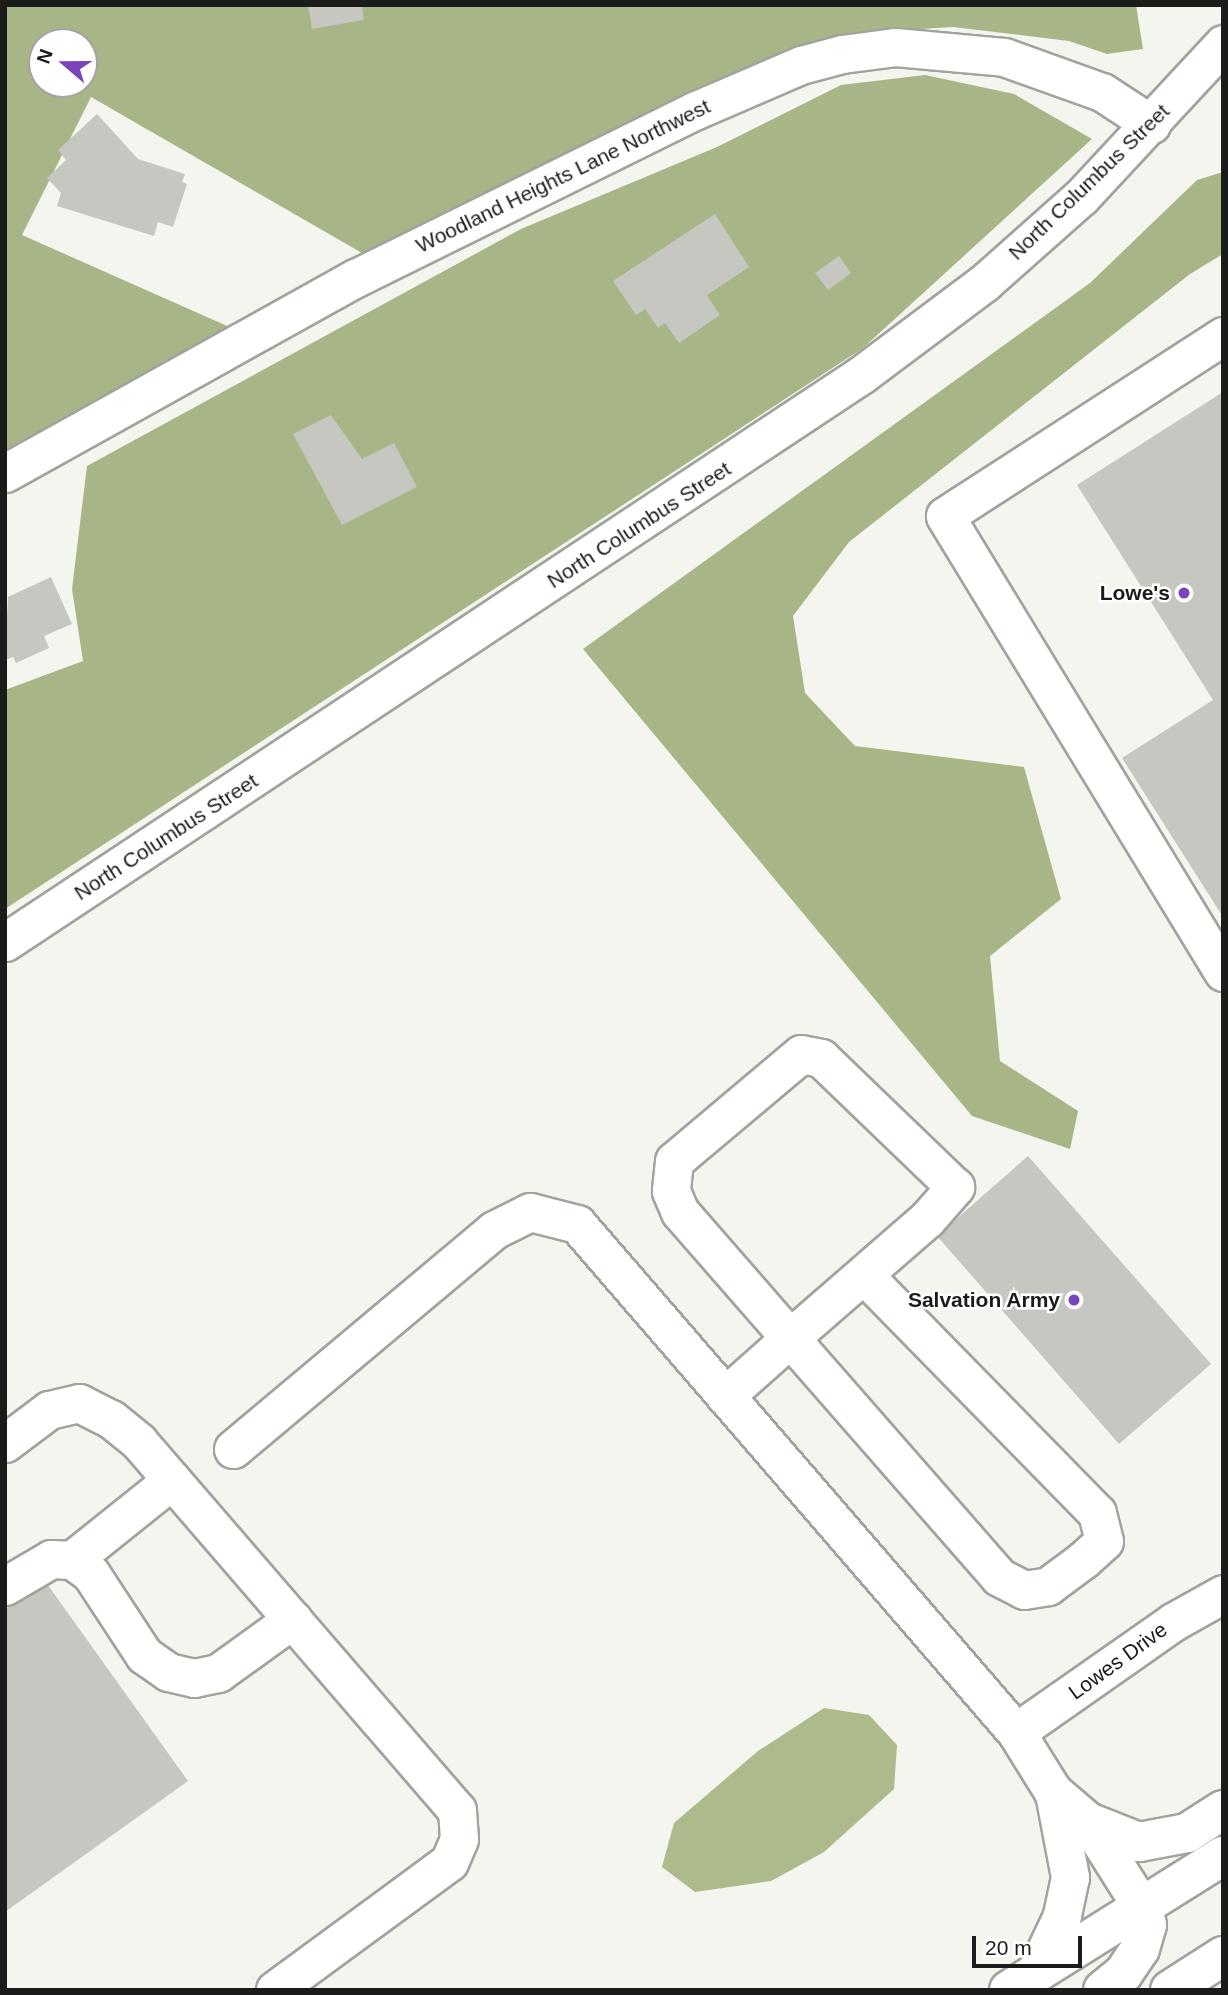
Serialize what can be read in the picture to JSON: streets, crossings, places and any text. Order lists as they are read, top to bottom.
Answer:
{
  "streets": {
    "street": ["Woodland Heights Lane Northwest", "North Columbus Street", "Lowes Drive"]
  },
  "crossings": [
    ["Woodland Heights Lane Northwest", "North Columbus Street"]
  ],
  "places": ["Lowe's", "Salvation Army"],
  "scale_bar": "20 m",
  "north": "left"
}
